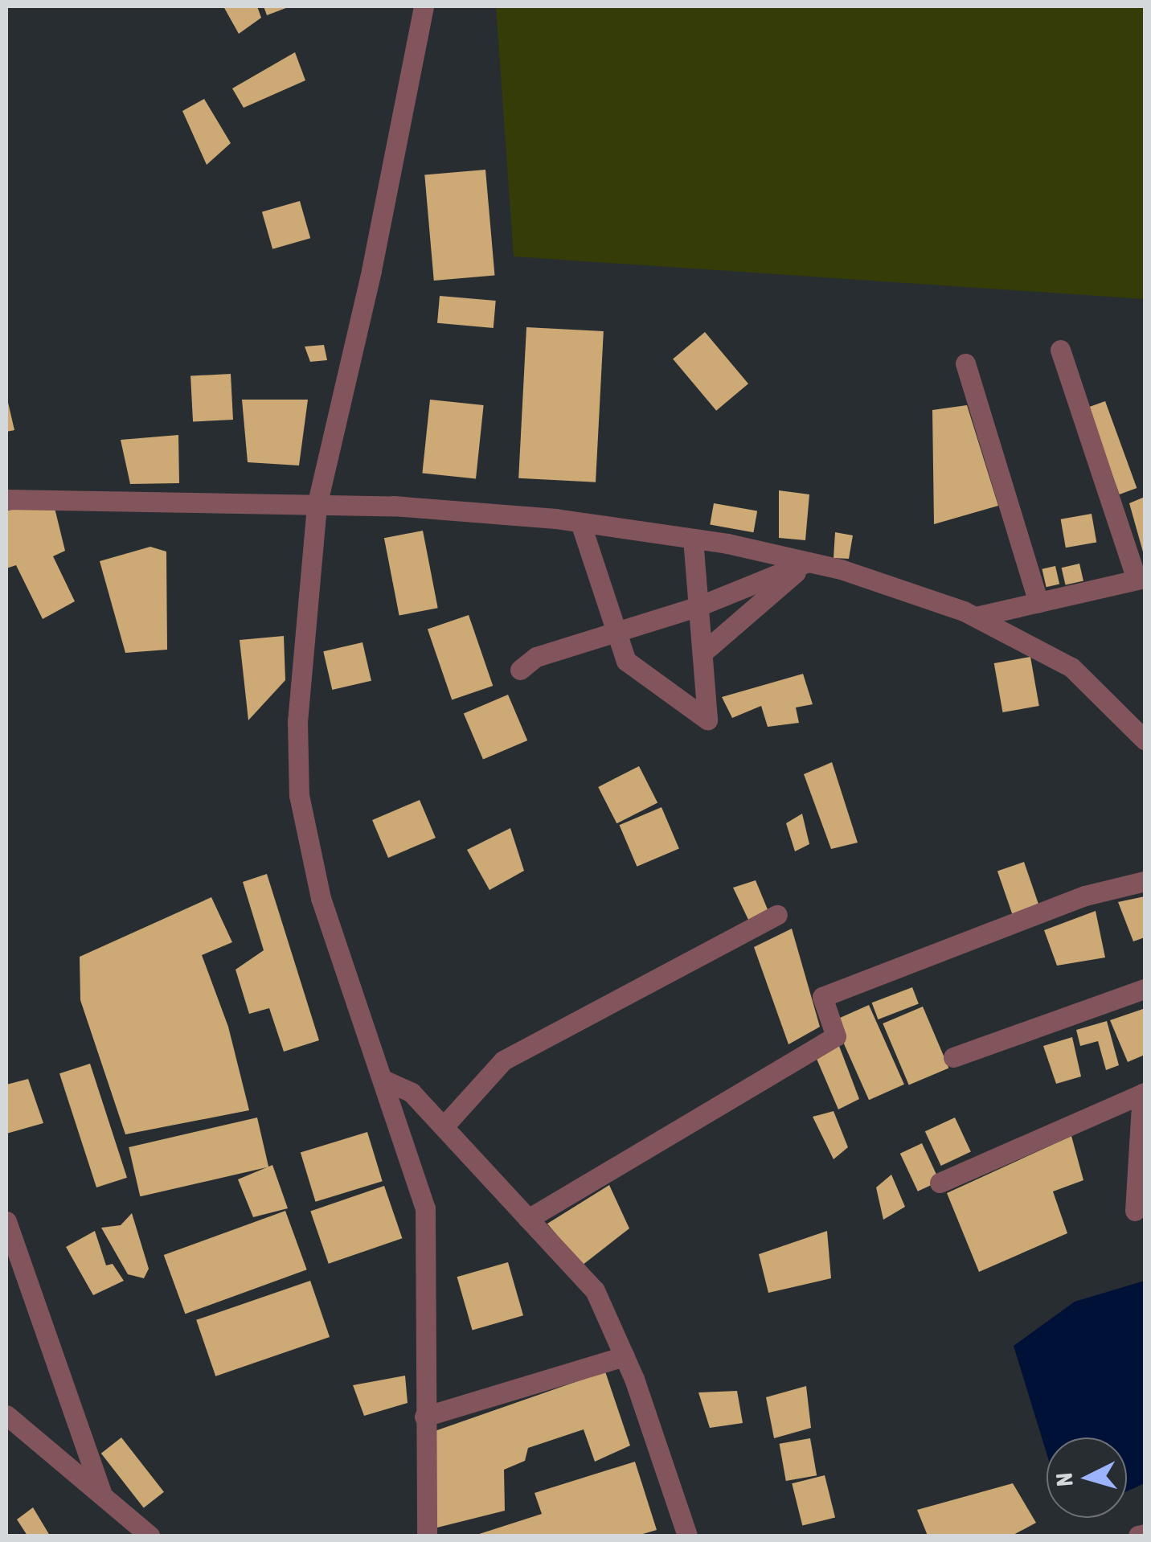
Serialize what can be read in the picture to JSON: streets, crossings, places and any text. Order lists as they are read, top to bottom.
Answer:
{
  "north": "left"
}
